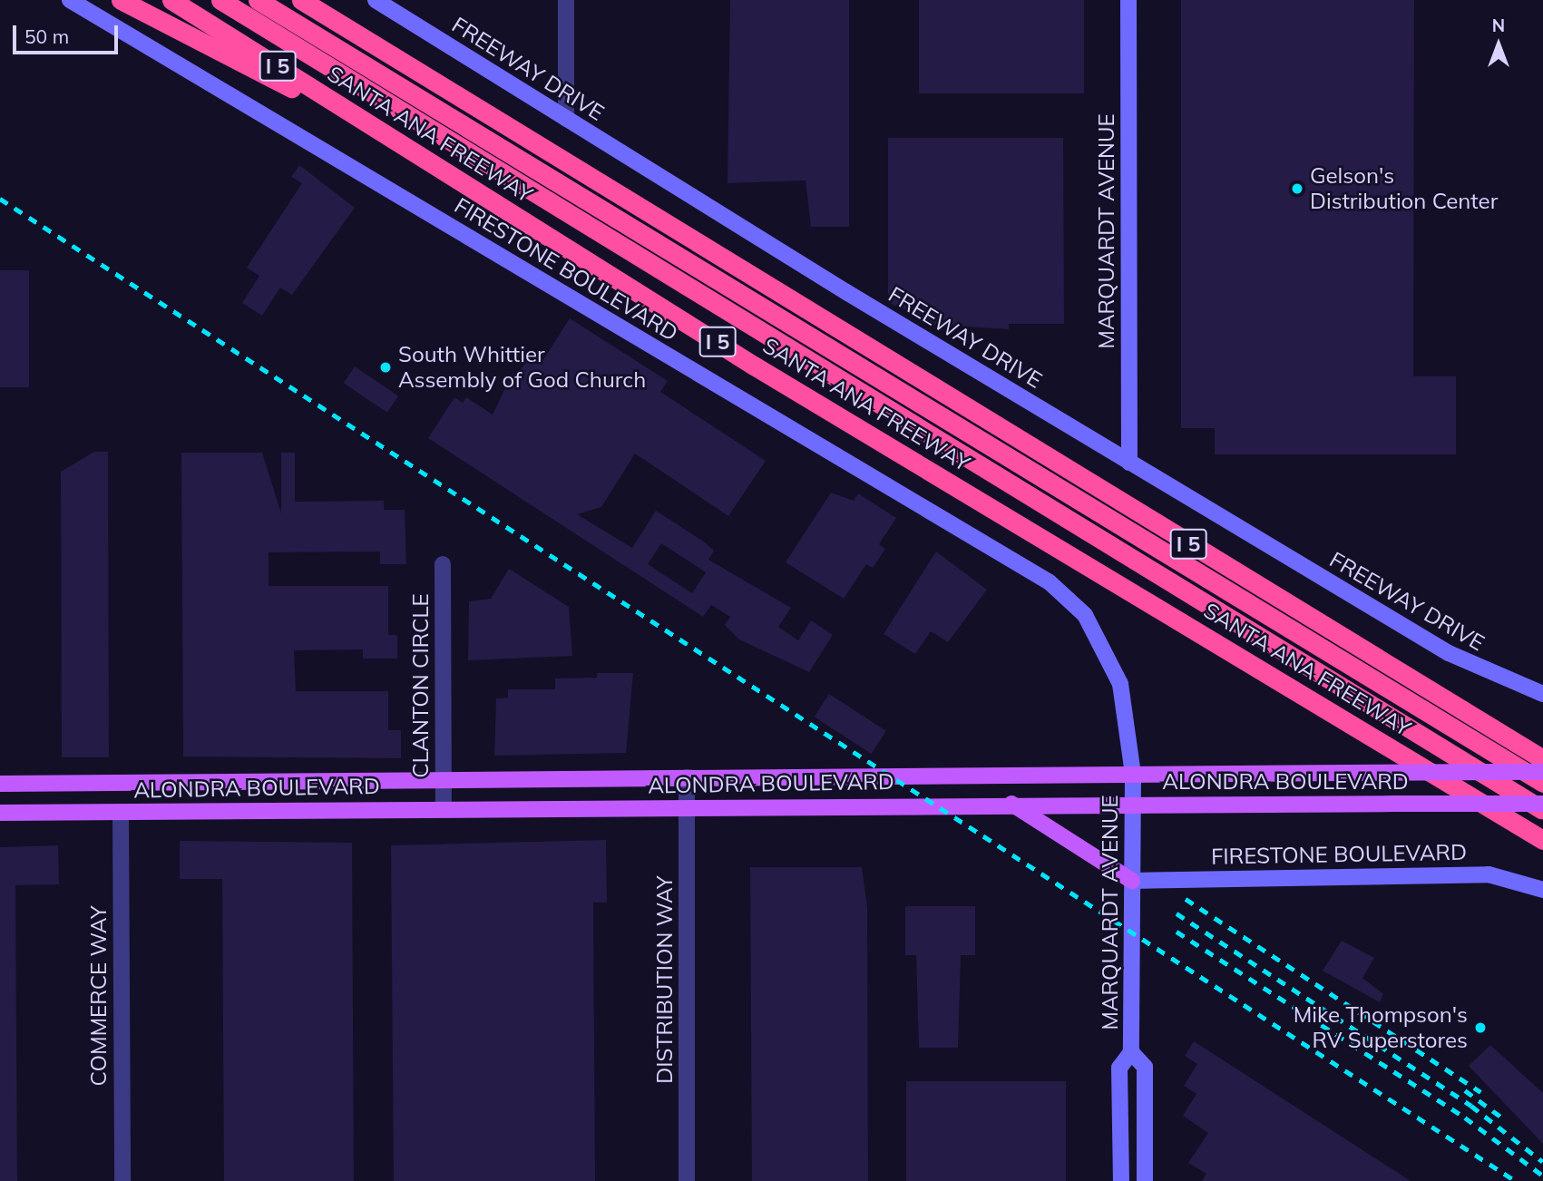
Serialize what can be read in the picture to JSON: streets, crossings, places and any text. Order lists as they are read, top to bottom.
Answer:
{
  "streets": {
    "highway": ["I 5", "SANTA ANA FREEWAY"],
    "main road": ["ALONDRA BOULEVARD"],
    "street": [
      "FREEWAY DRIVE",
      "MARQUARDT AVENUE",
      "FIRESTONE BOULEVARD",
      "CLANTON CIRCLE",
      "DISTRIBUTION WAY",
      "COMMERCE WAY"
    ]
  },
  "crossings": [
    ["FREEWAY DRIVE", "MARQUARDT AVENUE"],
    ["MARQUARDT AVENUE", "FIRESTONE BOULEVARD"],
    ["MARQUARDT AVENUE", "ALONDRA BOULEVARD"],
    ["FIRESTONE BOULEVARD", "ALONDRA BOULEVARD"],
    ["CLANTON CIRCLE", "ALONDRA BOULEVARD"],
    ["ALONDRA BOULEVARD", "DISTRIBUTION WAY"],
    ["ALONDRA BOULEVARD", "COMMERCE WAY"]
  ],
  "places": ["Gelson's Distribution Center", "South Whittier Assembly of God Church", "Mike Thompson's RV Superstores"],
  "scale_bar": "50 m",
  "north": "top"
}
